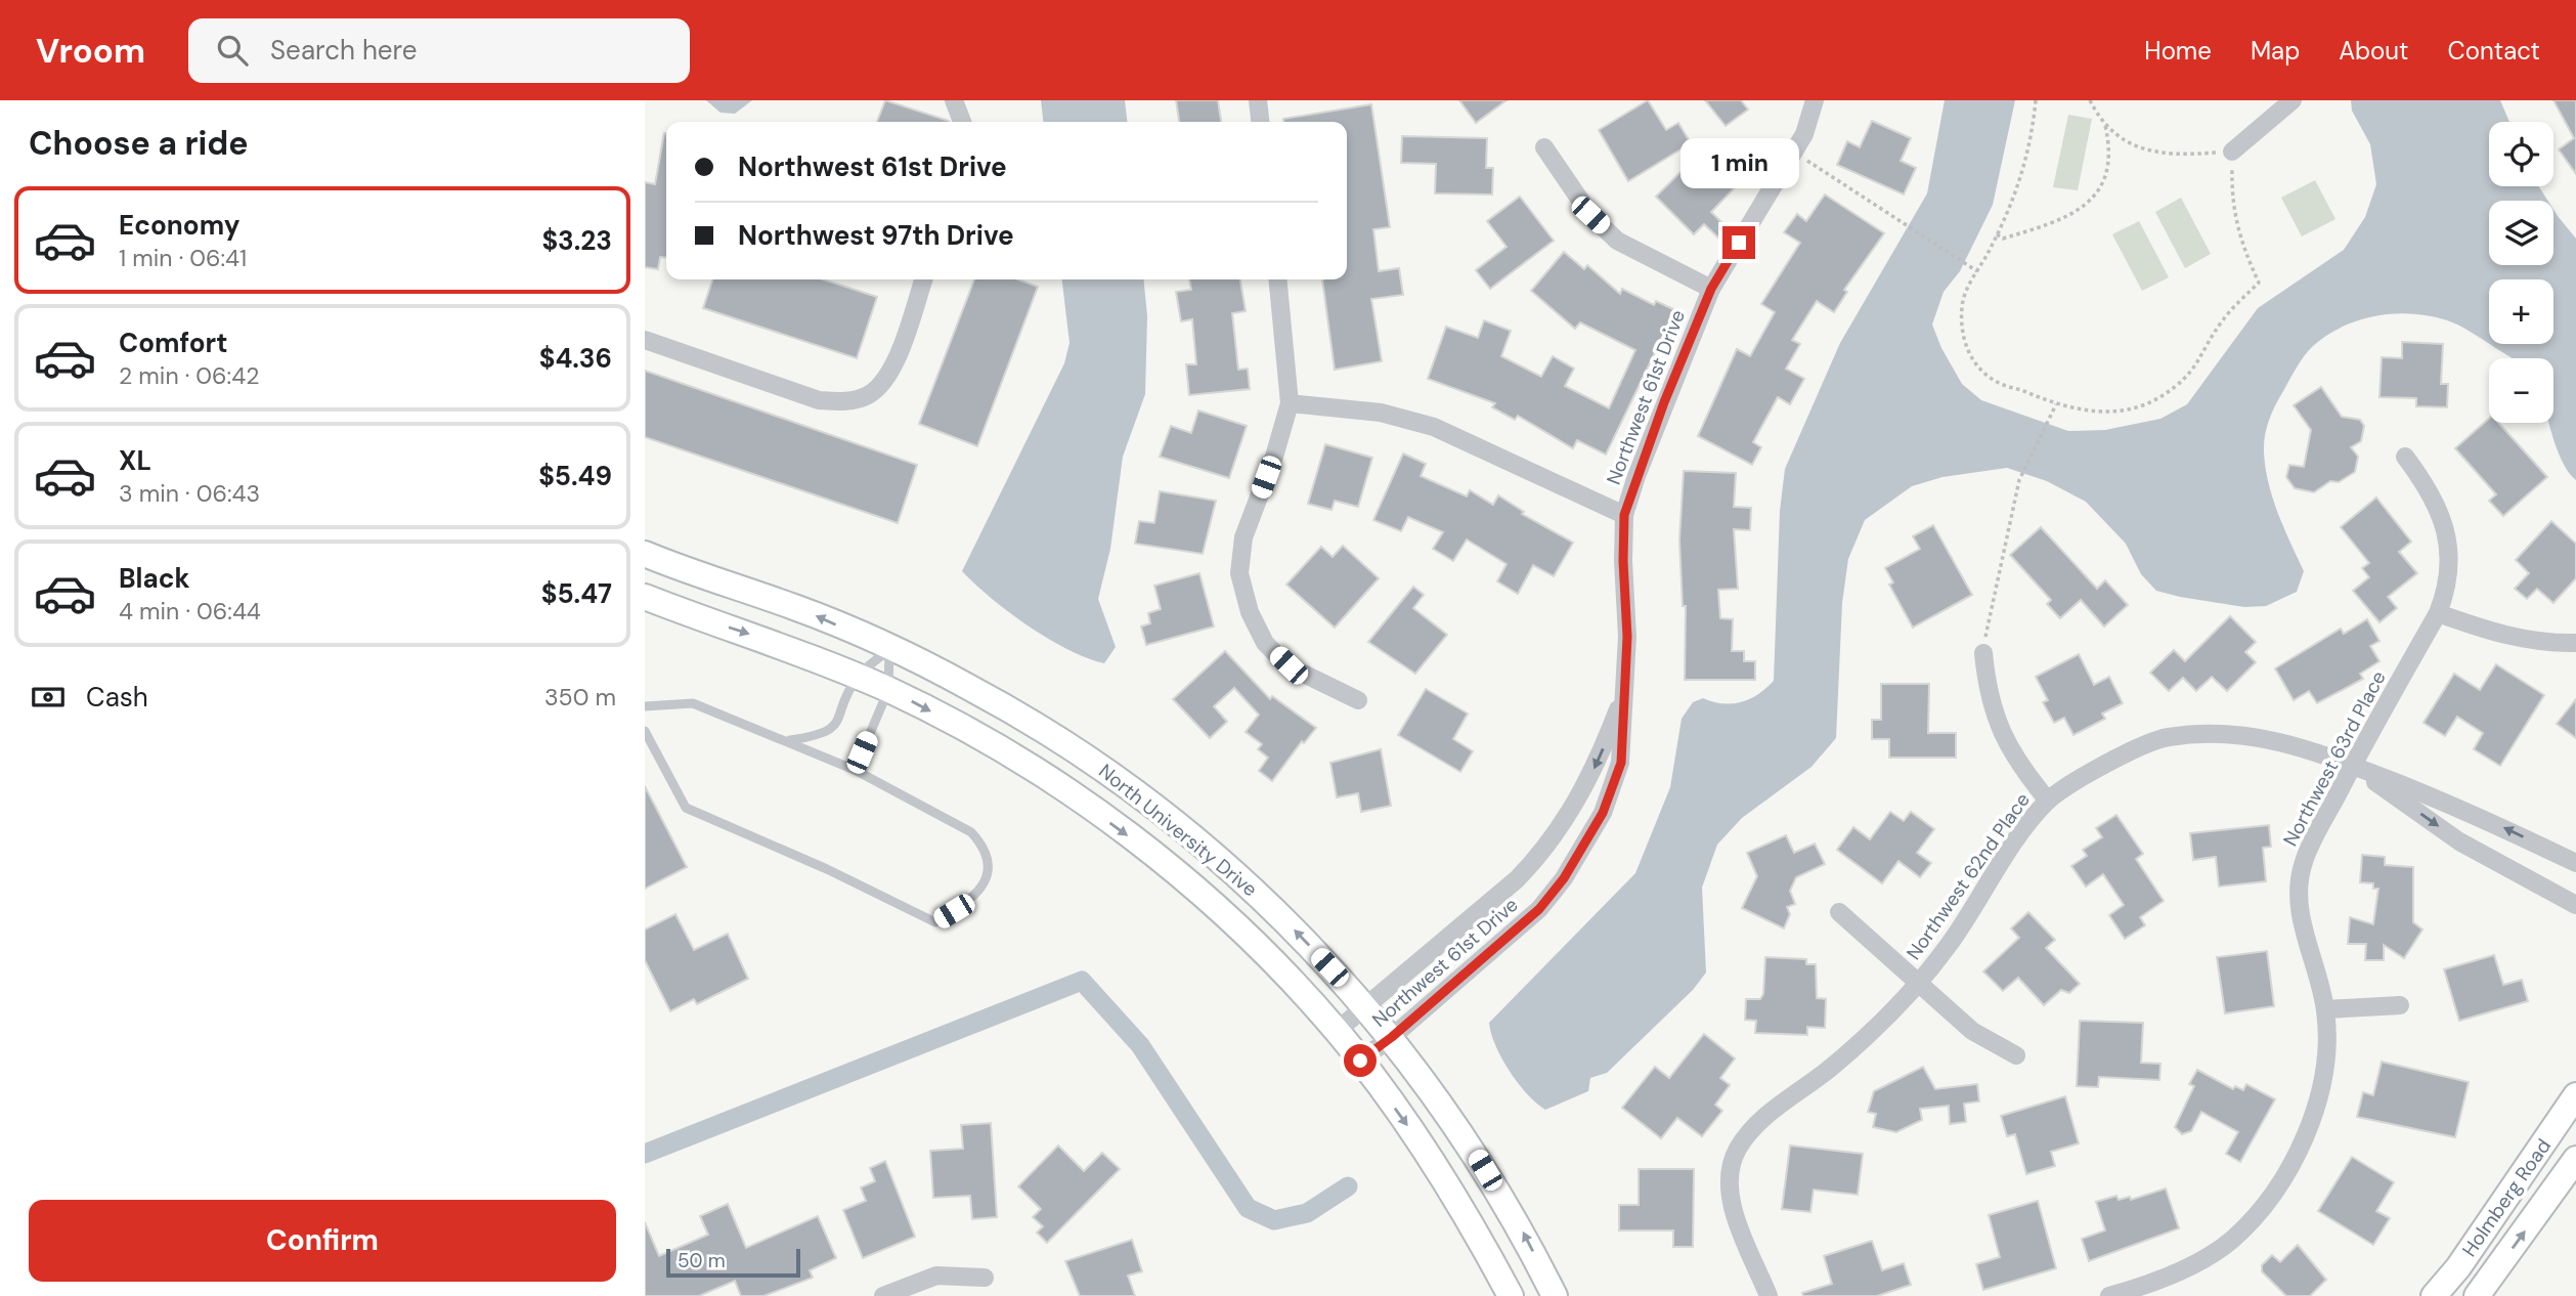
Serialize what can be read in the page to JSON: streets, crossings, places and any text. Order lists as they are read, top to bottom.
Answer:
{
  "streets": {
    "main road": ["North University Drive", "Holmberg Road"],
    "street": ["Northwest 61st Drive", "Northwest 63rd Place", "Northwest 62nd Place"]
  },
  "crossings": [
    ["Northwest 61st Drive", "North University Drive"],
    ["Northwest 63rd Place", "Northwest 62nd Place"]
  ],
  "scale_bar": "50 m",
  "page": {
    "header": "Vroom",
    "search": "Search here",
    "nav": [
      "Home",
      "Map",
      "About",
      "Contact"
    ],
    "heading": "Choose a ride",
    "map_buttons": ["+", "−"],
    "banner": ["Northwest 61st Drive", "Northwest 97th Drive"],
    "bubble": "1 min",
    "list": [
      {
        "name": "Economy",
        "note": "1 min · 06:41",
        "value": "$3.23"
      },
      {
        "name": "Comfort",
        "note": "2 min · 06:42",
        "value": "$4.36"
      },
      {
        "name": "XL",
        "note": "3 min · 06:43",
        "value": "$5.49"
      },
      {
        "name": "Black",
        "note": "4 min · 06:44",
        "value": "$5.47"
      }
    ],
    "pay": ["Cash", "350 m"],
    "buttons": "Confirm",
    "scale": "50 m"
  }
}
